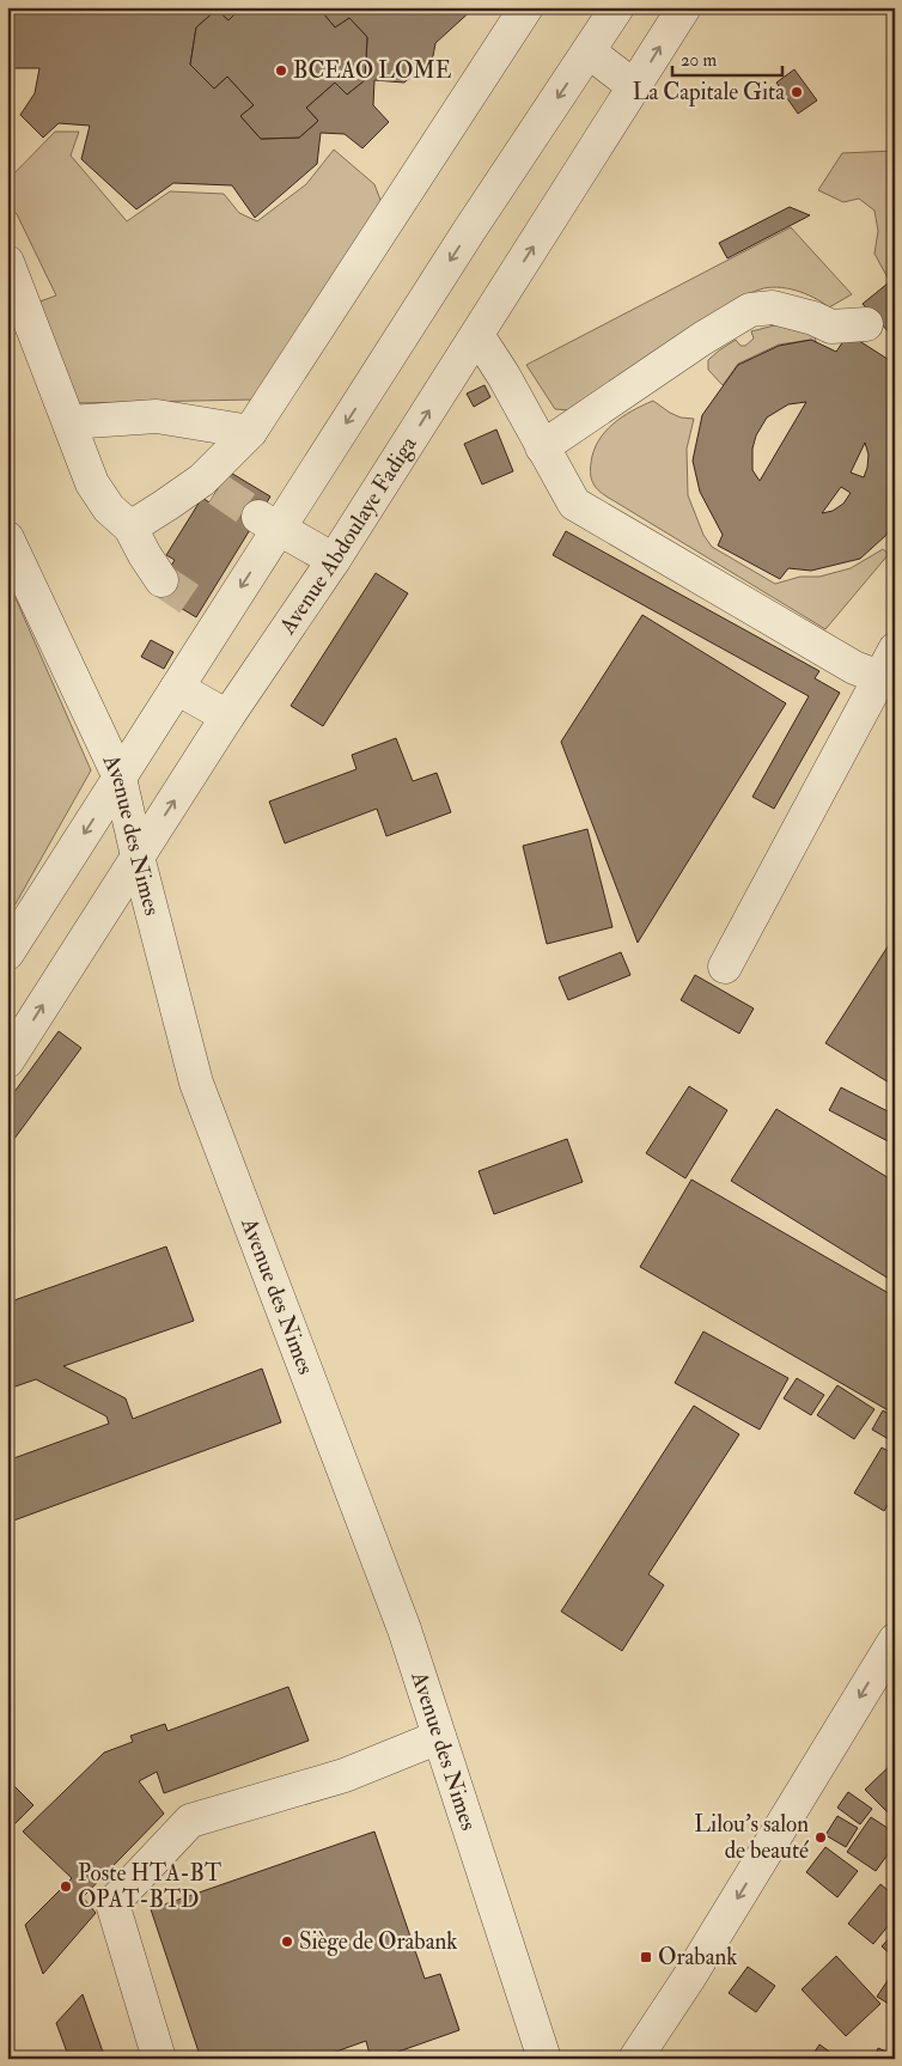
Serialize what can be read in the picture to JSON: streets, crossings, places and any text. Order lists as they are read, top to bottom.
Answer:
{
  "streets": {
    "street": ["Avenue Abdoulaye Fadiga", "Avenue des Nimes"]
  },
  "crossings": [
    ["Avenue Abdoulaye Fadiga", "Avenue des Nimes"]
  ],
  "places": {
    "other": [
      "BCEAO LOME",
      "La Capitale Gita",
      "Lilou's salon de beauté",
      "Poste HTA-BT OPAT-BTD",
      "Siège de Orabank"
    ],
    "transit": ["Orabank"]
  },
  "scale_bar": "20 m"
}
